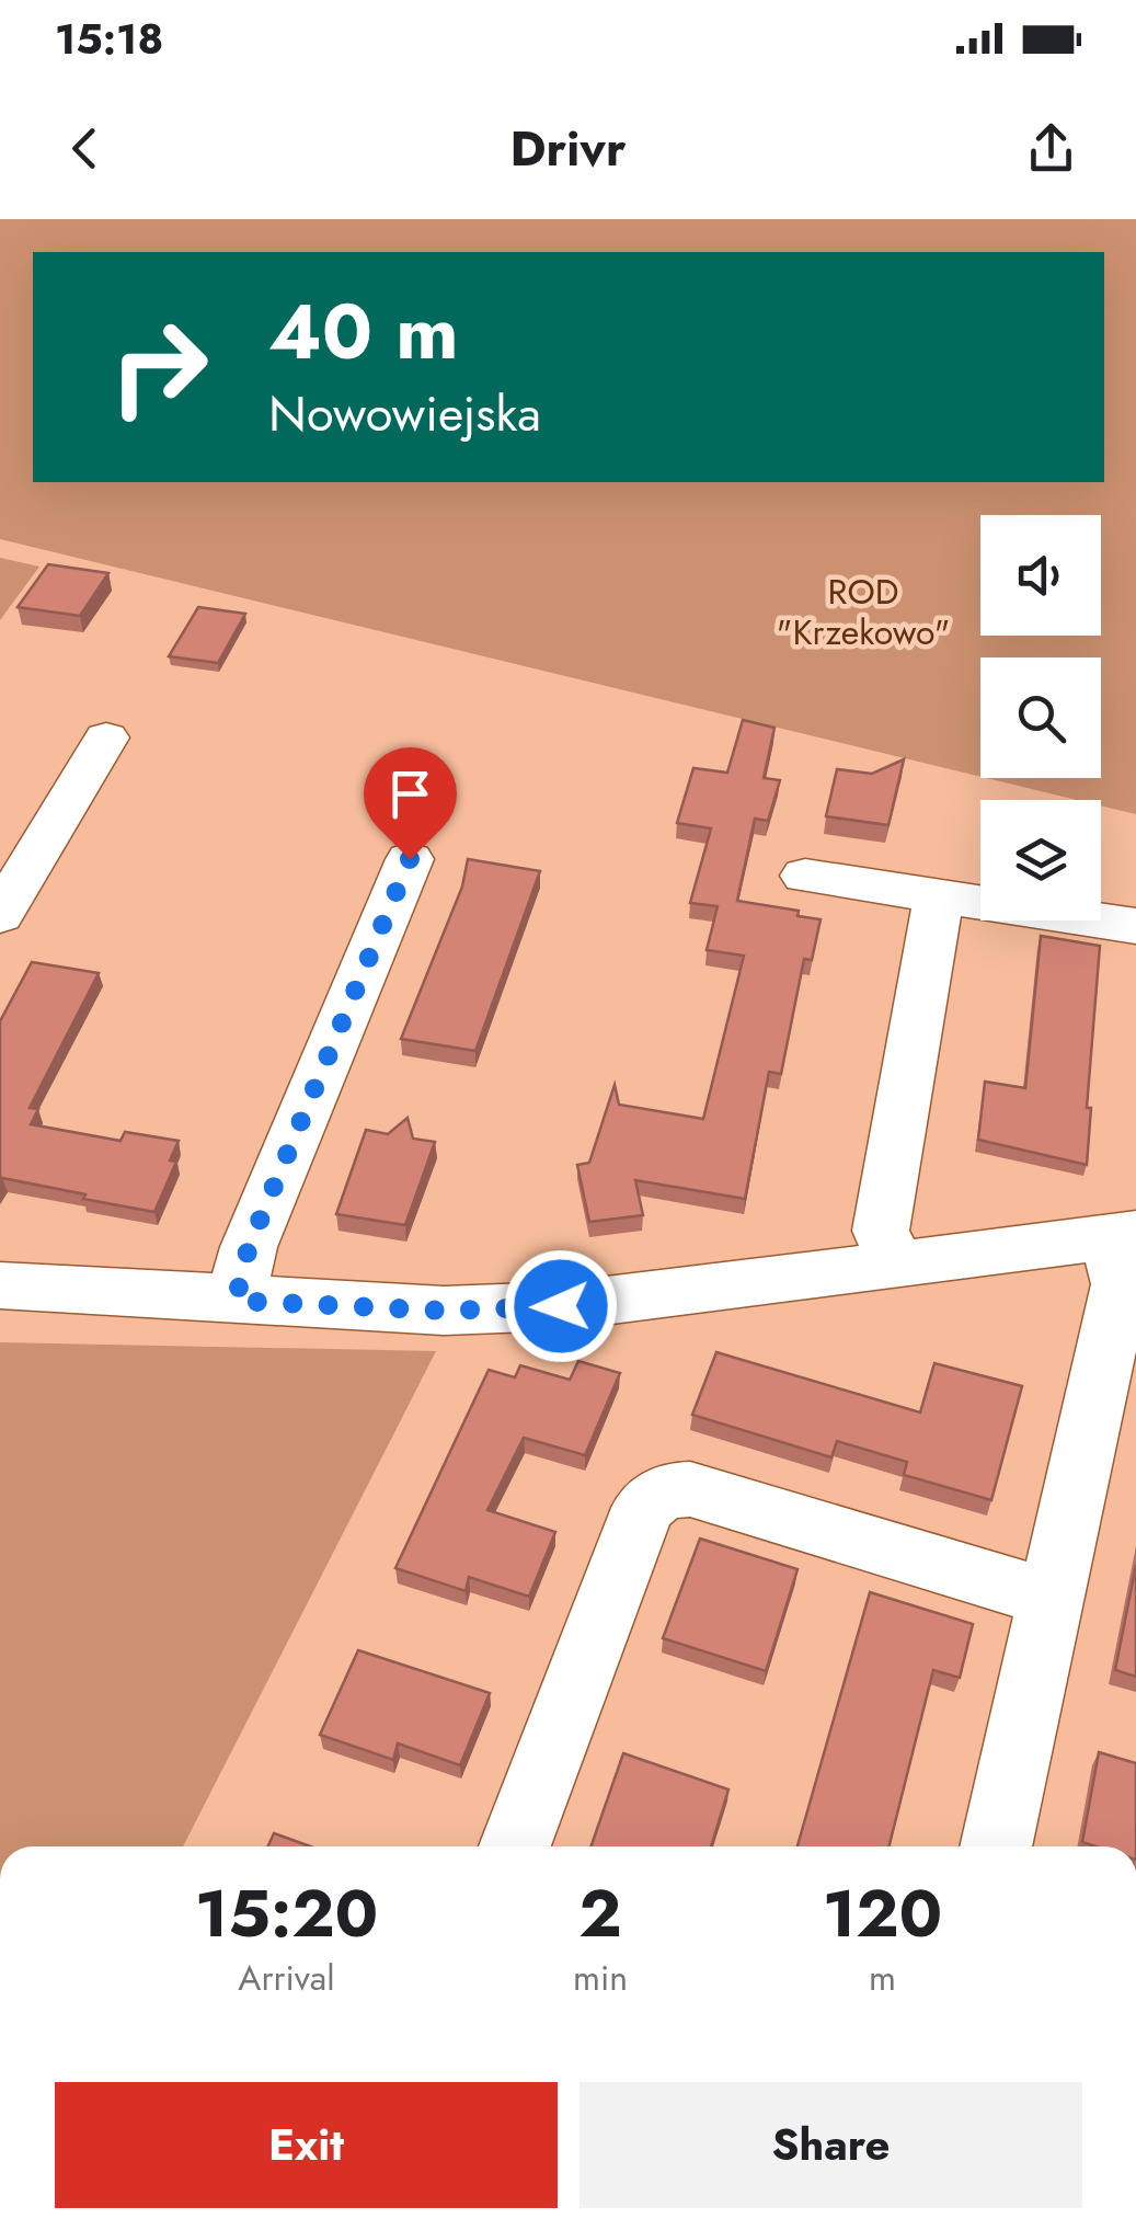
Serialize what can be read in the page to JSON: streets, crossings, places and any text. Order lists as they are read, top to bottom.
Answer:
{
  "parks": ["ROD \"Krzekowo\""],
  "page": {
    "status": "15:18",
    "header": "Drivr",
    "turn": ["40 m", "Nowowiejska"],
    "eta": [
      "15:20",
      "Arrival",
      "2",
      "min",
      "120",
      "m"
    ],
    "buttons": ["Exit", "Share"]
  }
}
